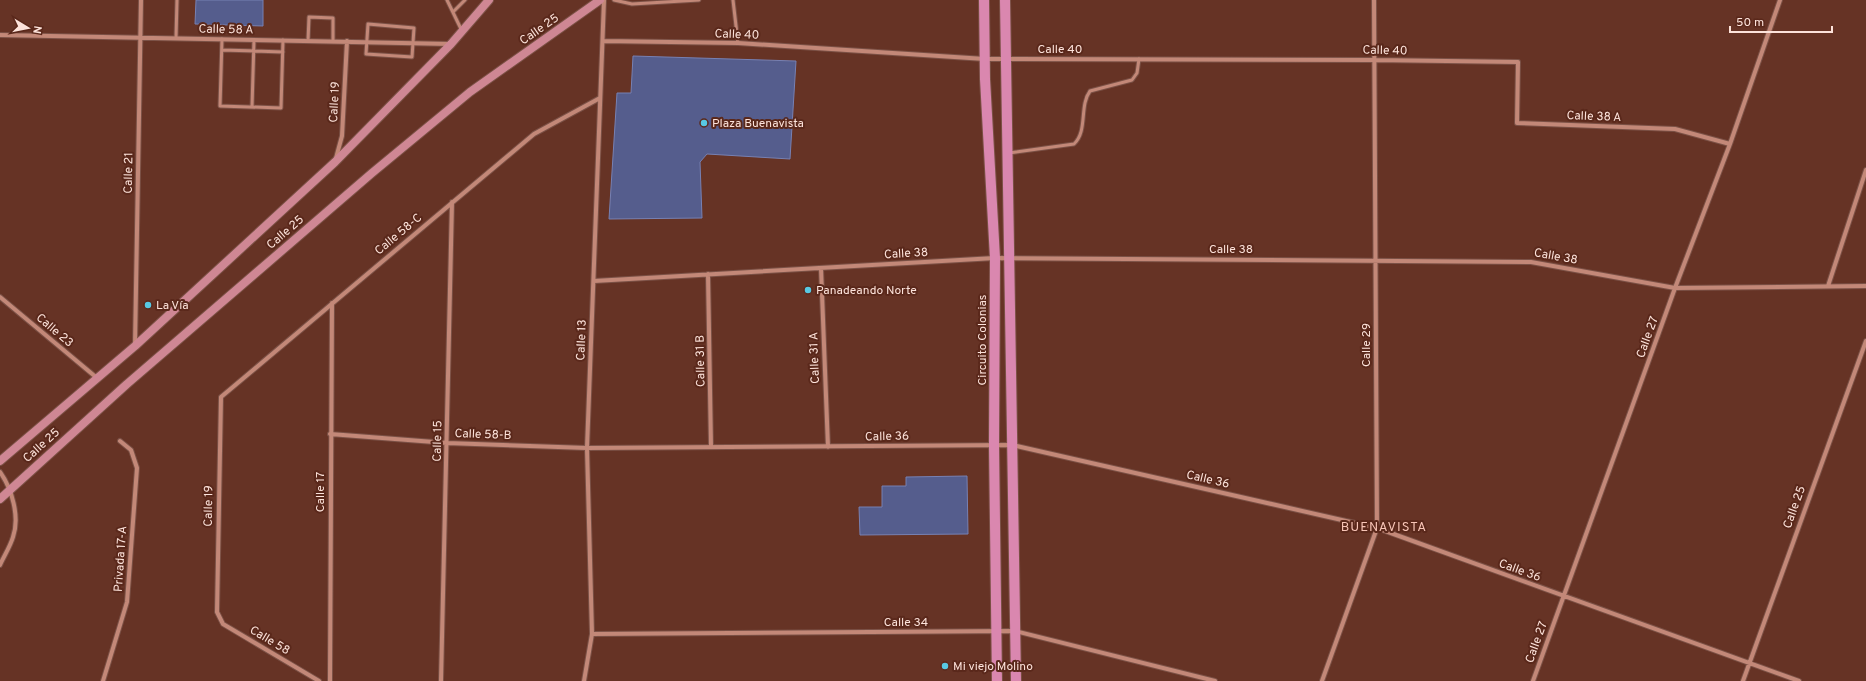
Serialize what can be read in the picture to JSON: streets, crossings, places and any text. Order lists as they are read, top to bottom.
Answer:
{
  "streets": {
    "main road": ["Calle 25", "Circuito Colonias"],
    "street": [
      "Calle 58 A",
      "Calle 40",
      "Calle 19",
      "Calle 38 A",
      "Calle 21",
      "Calle 58-C",
      "Calle 38",
      "Calle 23",
      "Calle 27",
      "Calle 13",
      "Calle 29",
      "Calle 31 A",
      "Calle 31 B",
      "Calle 58-B",
      "Calle 36",
      "Calle 15",
      "Calle 17",
      "Privada 17-A",
      "Calle 34",
      "Calle 58"
    ]
  },
  "crossings": [
    ["Calle 58 A", "Calle 25"],
    ["Calle 58 A", "Calle 19"],
    ["Calle 58 A", "Calle 21"],
    ["Calle 25", "Calle 19"],
    ["Calle 25", "Calle 21"],
    ["Calle 25", "Calle 23"],
    ["Calle 25", "Calle 36"],
    ["Calle 40", "Calle 38 A"],
    ["Calle 40", "Calle 13"],
    ["Calle 40", "Circuito Colonias"],
    ["Calle 40", "Calle 29"],
    ["Calle 19", "Calle 58-C"],
    ["Calle 19", "Calle 58"],
    ["Calle 38 A", "Calle 27"],
    ["Calle 58-C", "Calle 13"],
    ["Calle 58-C", "Calle 15"],
    ["Calle 58-C", "Calle 17"],
    ["Calle 38", "Calle 27"],
    ["Calle 38", "Calle 13"],
    ["Calle 38", "Circuito Colonias"],
    ["Calle 38", "Calle 29"],
    ["Calle 38", "Calle 31 A"],
    ["Calle 38", "Calle 31 B"],
    ["Calle 27", "Calle 36"],
    ["Calle 13", "Calle 58-B"],
    ["Calle 13", "Calle 36"],
    ["Calle 13", "Calle 34"],
    ["Circuito Colonias", "Calle 36"],
    ["Circuito Colonias", "Calle 34"],
    ["Calle 29", "Calle 36"],
    ["Calle 31 A", "Calle 36"],
    ["Calle 31 B", "Calle 36"],
    ["Calle 58-B", "Calle 36"],
    ["Calle 58-B", "Calle 15"],
    ["Calle 58-B", "Calle 17"]
  ],
  "districts": ["BUENAVISTA"],
  "places": [
    "Plaza Buenavista",
    "Panadeando Norte",
    "La Vía",
    "Mi viejo Molino"
  ],
  "scale_bar": "50 m",
  "north": "right"
}
